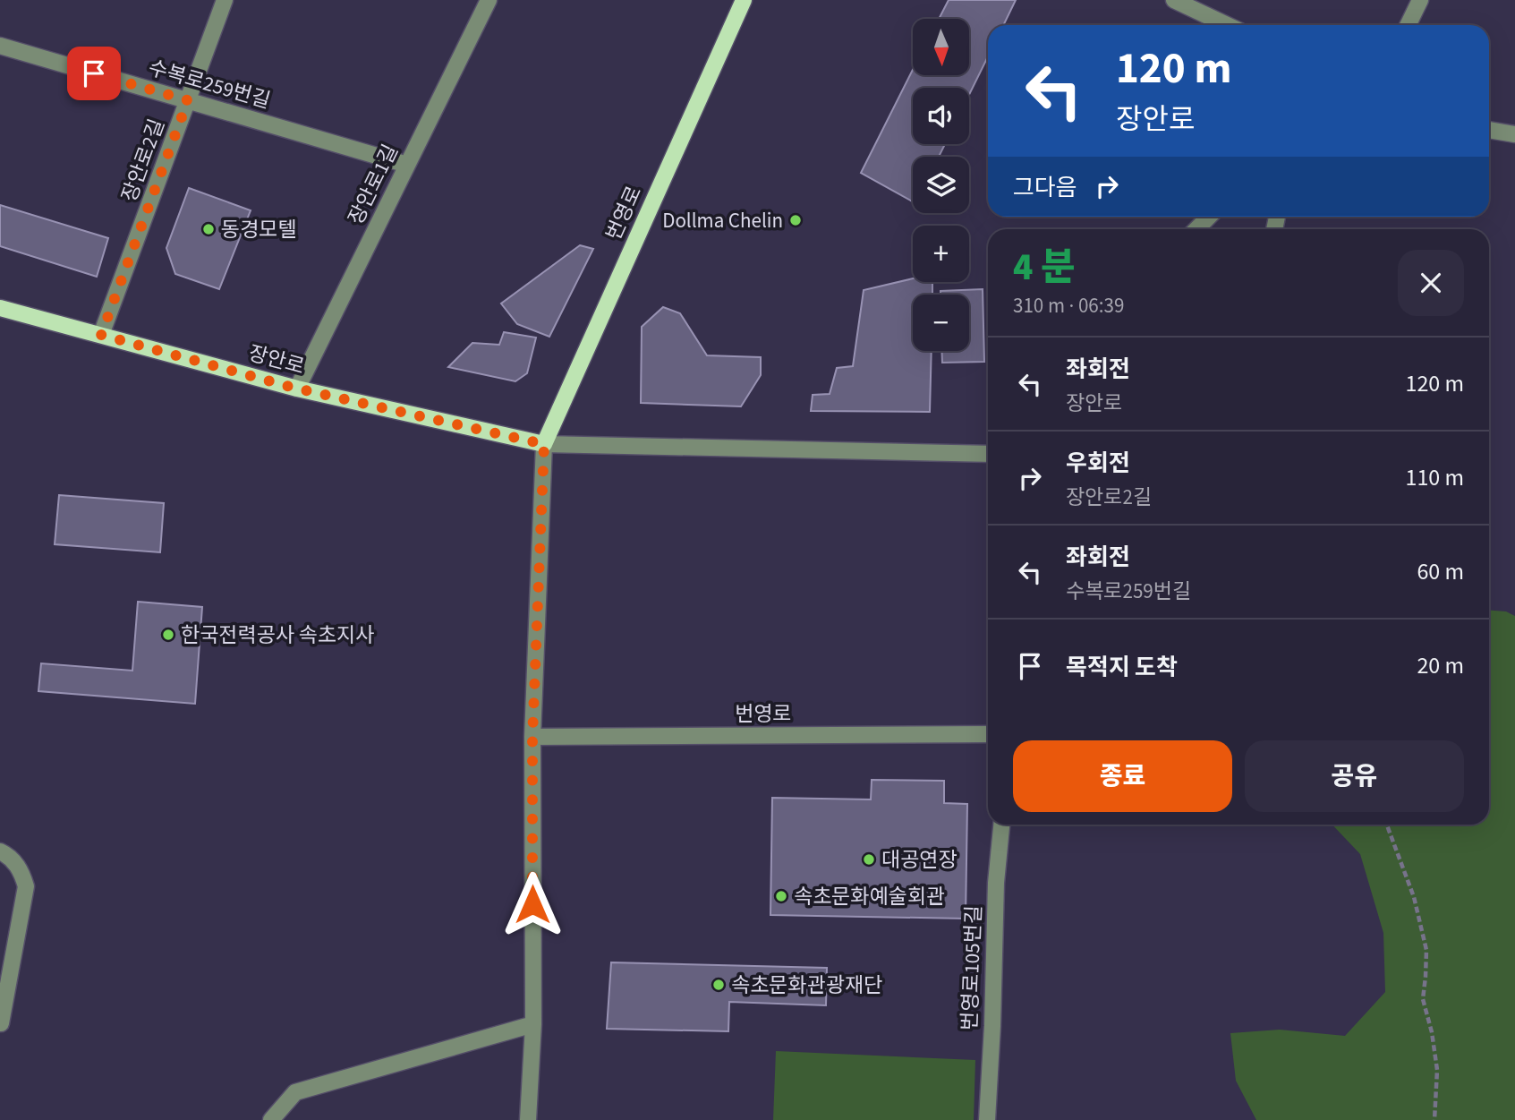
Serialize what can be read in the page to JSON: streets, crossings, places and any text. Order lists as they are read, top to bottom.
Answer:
{
  "streets": {
    "main road": ["번영로", "장안로"],
    "street": [
      "수복로259번길",
      "장안로2길",
      "장안로1길",
      "번영로105번길"
    ]
  },
  "crossings": [
    ["수복로259번길", "장안로2길"],
    ["수복로259번길", "장안로1길"],
    ["장안로2길", "장안로"],
    ["장안로1길", "장안로"],
    ["번영로", "장안로"]
  ],
  "places": [
    "Dollma Chelin",
    "동경모텔",
    "한국전력공사 속초지사",
    "대공연장",
    "속초문화예술회관",
    "속초문화관광재단"
  ],
  "north": "bottom",
  "page": {
    "map_buttons": ["+", "−"],
    "turn": ["120 m", "장안로"],
    "then": "그다음",
    "heading": ["4 분", "310 m · 06:39"],
    "list": [
      {
        "name": "좌회전",
        "note": "장안로",
        "value": "120 m"
      },
      {
        "name": "우회전",
        "note": "장안로2길",
        "value": "110 m"
      },
      {
        "name": "좌회전",
        "note": "수복로259번길",
        "value": "60 m"
      },
      {
        "name": "목적지 도착",
        "value": "20 m"
      }
    ],
    "buttons": ["종료", "공유"]
  }
}
